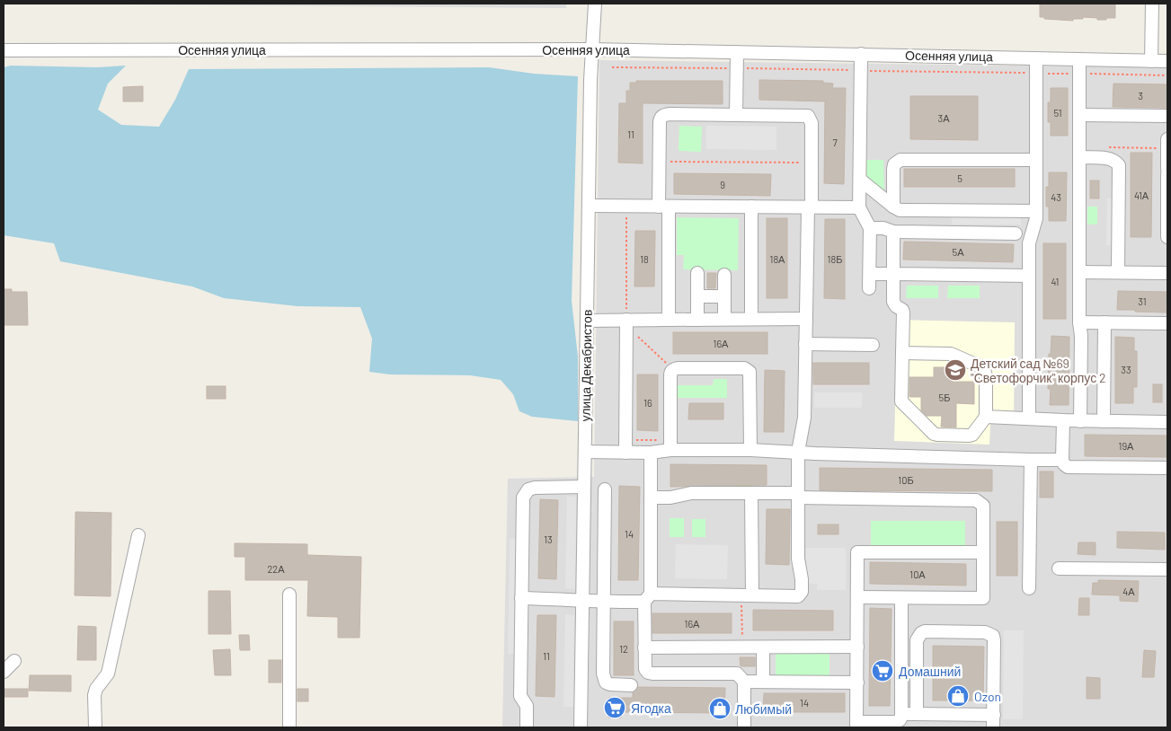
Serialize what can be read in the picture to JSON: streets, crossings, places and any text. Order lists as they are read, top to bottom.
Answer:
{
  "streets": {
    "street": ["Осенняя улица", "улица Декабристов"]
  },
  "crossings": [
    ["Осенняя улица", "улица Декабристов"]
  ],
  "places": {
    "school or university": ["Детский сад №69 \"Светофорчик\" корпус 2"],
    "supermarket": ["Домашний", "Ягодка"],
    "shop": ["Ozon", "Любимый"]
  },
  "house_numbers": [
    "3",
    "51",
    "3А",
    "11",
    "7",
    "5",
    "9",
    "41А",
    "43",
    "5А",
    "18",
    "18А",
    "18Б",
    "41",
    "31",
    "16А",
    "33",
    "5Б",
    "16",
    "19А",
    "10Б",
    "14",
    "13",
    "22А",
    "10А",
    "4А",
    "16А",
    "12",
    "11",
    "14"
  ]
}
